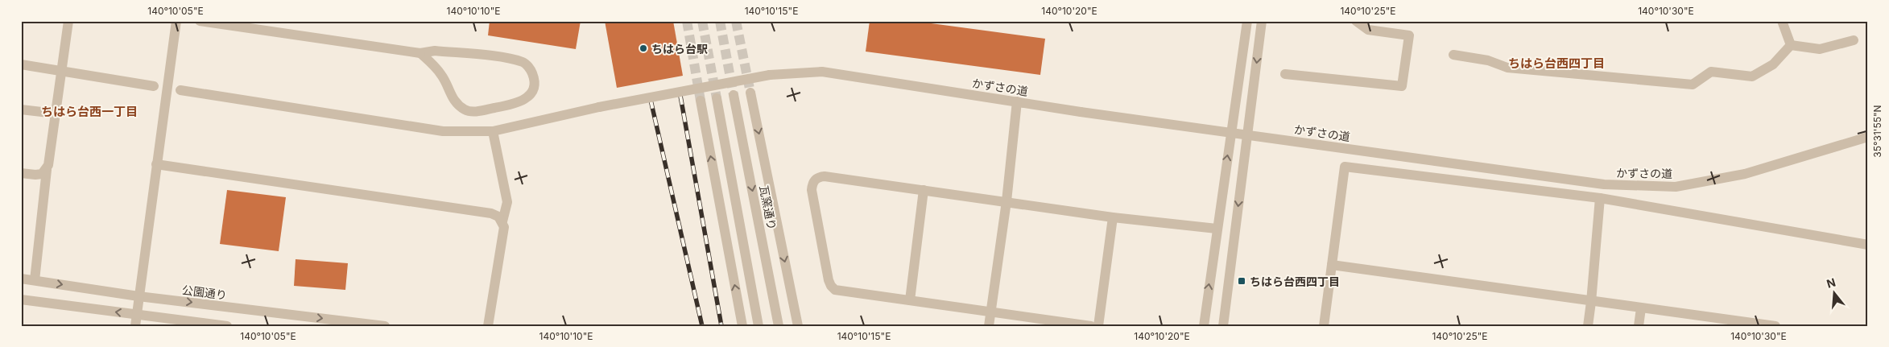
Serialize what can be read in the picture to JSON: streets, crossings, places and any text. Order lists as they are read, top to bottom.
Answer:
{
  "streets": {
    "street": ["かずさの道", "瓦窯通り", "公園通り"]
  },
  "districts": ["ちはら台西四丁目", "ちはら台西一丁目"],
  "places": {
    "other": ["ちはら台駅"],
    "transit": ["ちはら台西四丁目"]
  },
  "north": "top",
  "coordinates": [
    "140°10'05\"E",
    "140°10'10\"E",
    "140°10'15\"E",
    "140°10'20\"E",
    "140°10'25\"E",
    "140°10'30\"E",
    "35°31'55\"N"
  ]
}
